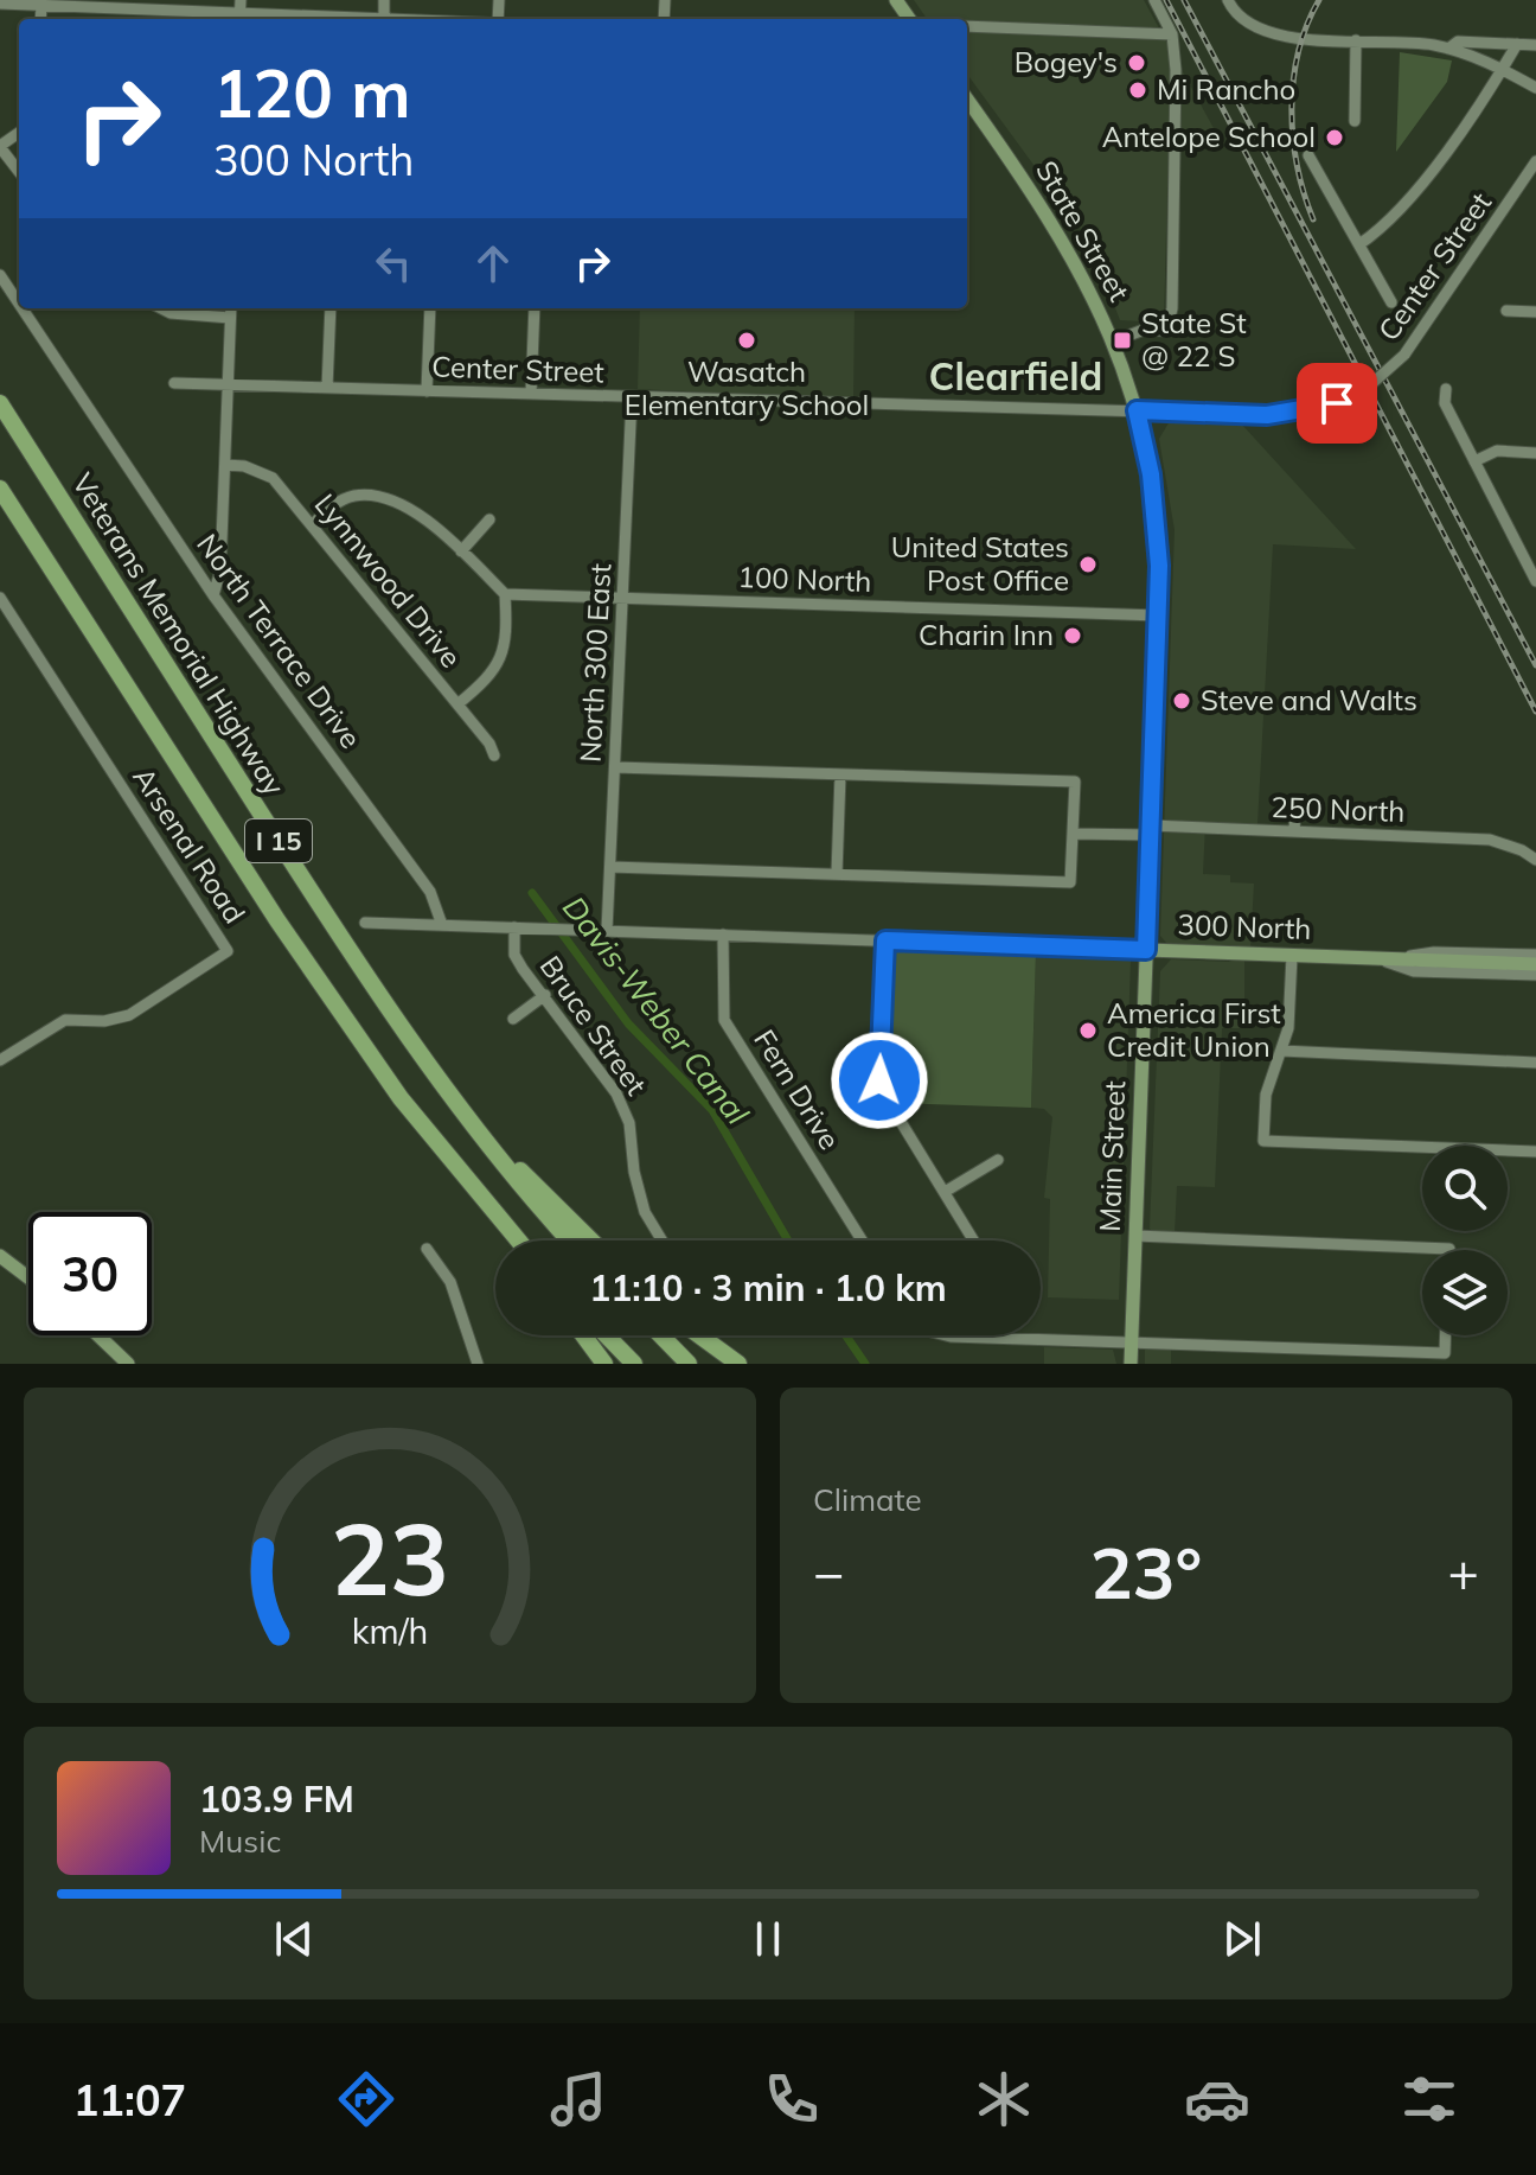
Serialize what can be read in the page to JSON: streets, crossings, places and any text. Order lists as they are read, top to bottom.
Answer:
{
  "streets": {
    "highway": ["Veterans Memorial Highway", "I 15"],
    "main road": ["State Street", "300 North", "Main Street"],
    "street": [
      "Center Street",
      "100 North",
      "Lynnwood Drive",
      "North Terrace Drive",
      "North 300 East",
      "250 North",
      "Arsenal Road",
      "Bruce Street",
      "Fern Drive"
    ]
  },
  "crossings": [
    ["State Street", "Center Street"],
    ["State Street", "100 North"],
    ["State Street", "Main Street"],
    ["Center Street", "North 300 East"],
    ["100 North", "North 300 East"],
    ["100 North", "Main Street"],
    ["North Terrace Drive", "300 North"],
    ["North 300 East", "300 North"],
    ["250 North", "Main Street"],
    ["300 North", "Bruce Street"],
    ["300 North", "Fern Drive"],
    ["300 North", "Main Street"]
  ],
  "districts": ["Clearfield"],
  "water": ["Davis-Weber Canal"],
  "places": {
    "other": [
      "Bogey's",
      "Mi Rancho",
      "Antelope School",
      "Wasatch Elementary School",
      "United States Post Office",
      "Charin Inn",
      "Steve and Walts",
      "America First Credit Union"
    ],
    "transit": ["State St @ 22 S"]
  },
  "page": {
    "turn": ["120 m", "300 North"],
    "limit": "30",
    "trip": "11:10 · 3 min · 1.0 km",
    "tile": "Climate",
    "heat": ["−", "23°", "+"],
    "song": ["103.9 FM", "Music"],
    "tabs": "11:07",
    "gauge": ["23", "km/h"]
  }
}
